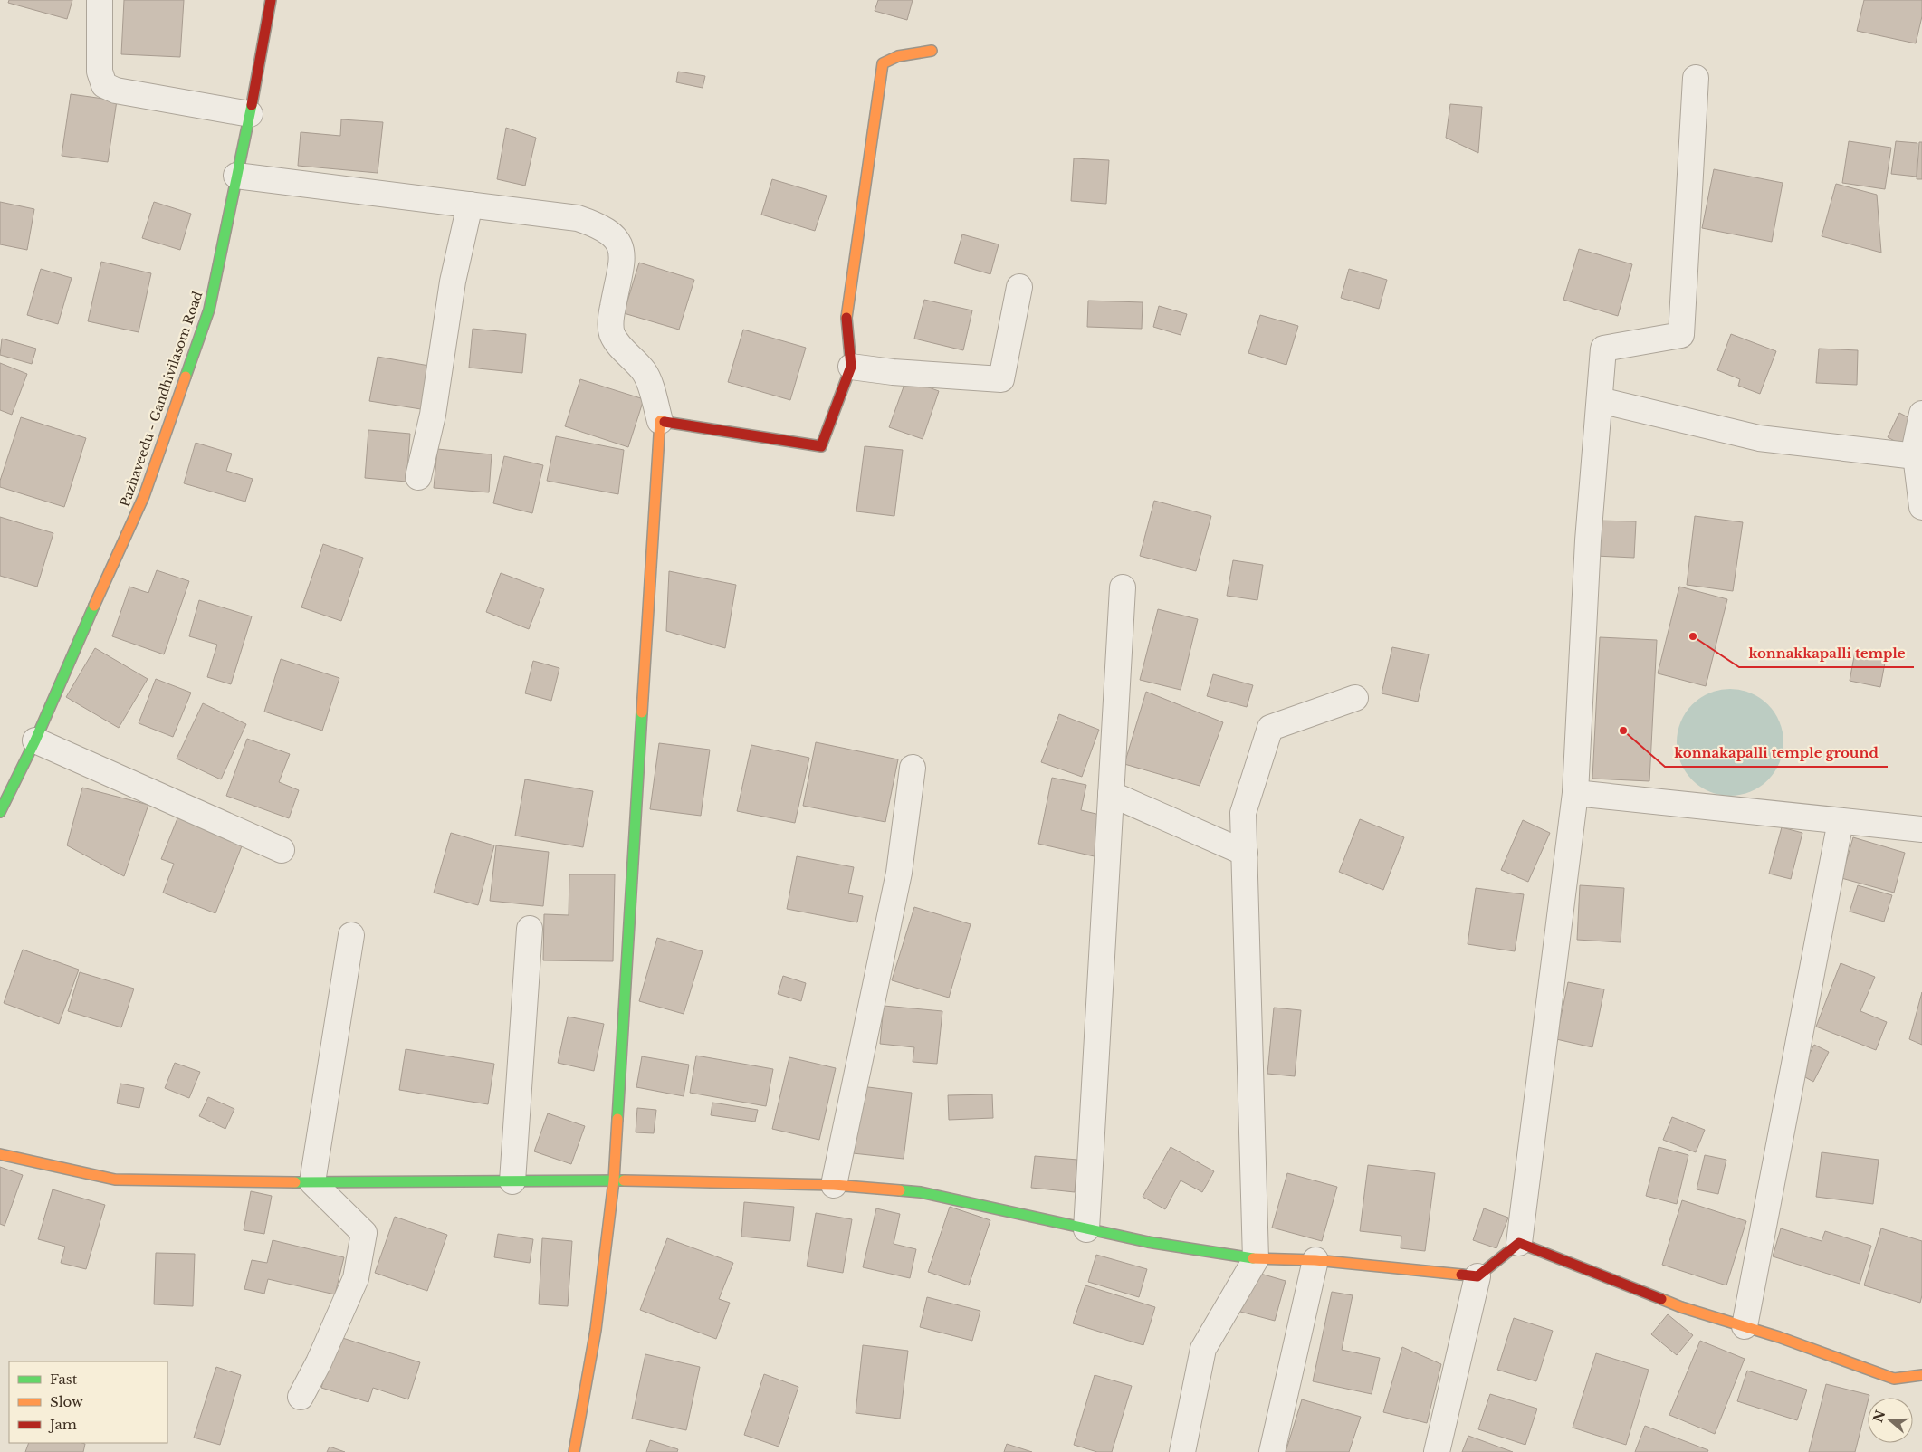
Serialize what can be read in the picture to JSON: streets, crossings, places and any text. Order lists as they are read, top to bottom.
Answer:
{
  "streets": {
    "street": ["Pazhaveedu - Gandhivilasom Road"]
  },
  "places": ["konnakkapalli temple", "konnakapalli temple ground"],
  "legend": ["Fast", "Slow", "Jam"],
  "north": "left"
}
